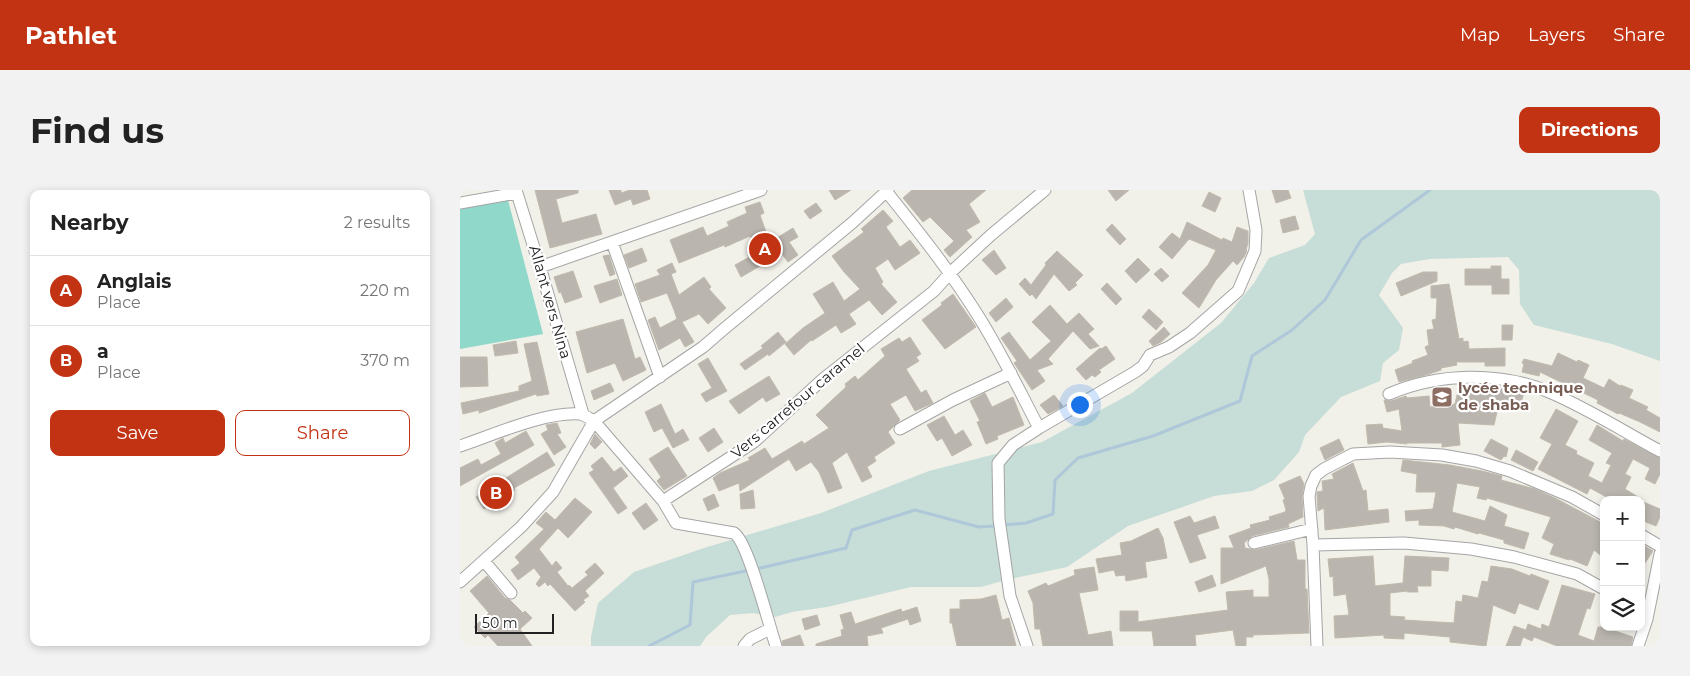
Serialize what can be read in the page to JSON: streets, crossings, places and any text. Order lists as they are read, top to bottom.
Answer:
{
  "streets": {
    "street": ["Allant vers Nina", "Vers carrefour caramel"]
  },
  "places": {
    "school or university": ["lycée technique de shaba"]
  },
  "scale_bar": "50 m",
  "page": {
    "header": "Pathlet",
    "nav": ["Map", "Layers", "Share"],
    "buttons": [
      "Directions",
      ["Save", "Share"]
    ],
    "title": "Find us",
    "heading": ["Nearby", "2 results"],
    "pins": ["A", "B"],
    "list": [
      {
        "mark": "A",
        "name": "Anglais",
        "note": "Place",
        "value": "220 m"
      },
      {
        "mark": "B",
        "name": "a",
        "note": "Place",
        "value": "370 m"
      }
    ],
    "map_buttons": ["+", "−"],
    "scale": "50 m"
  }
}
